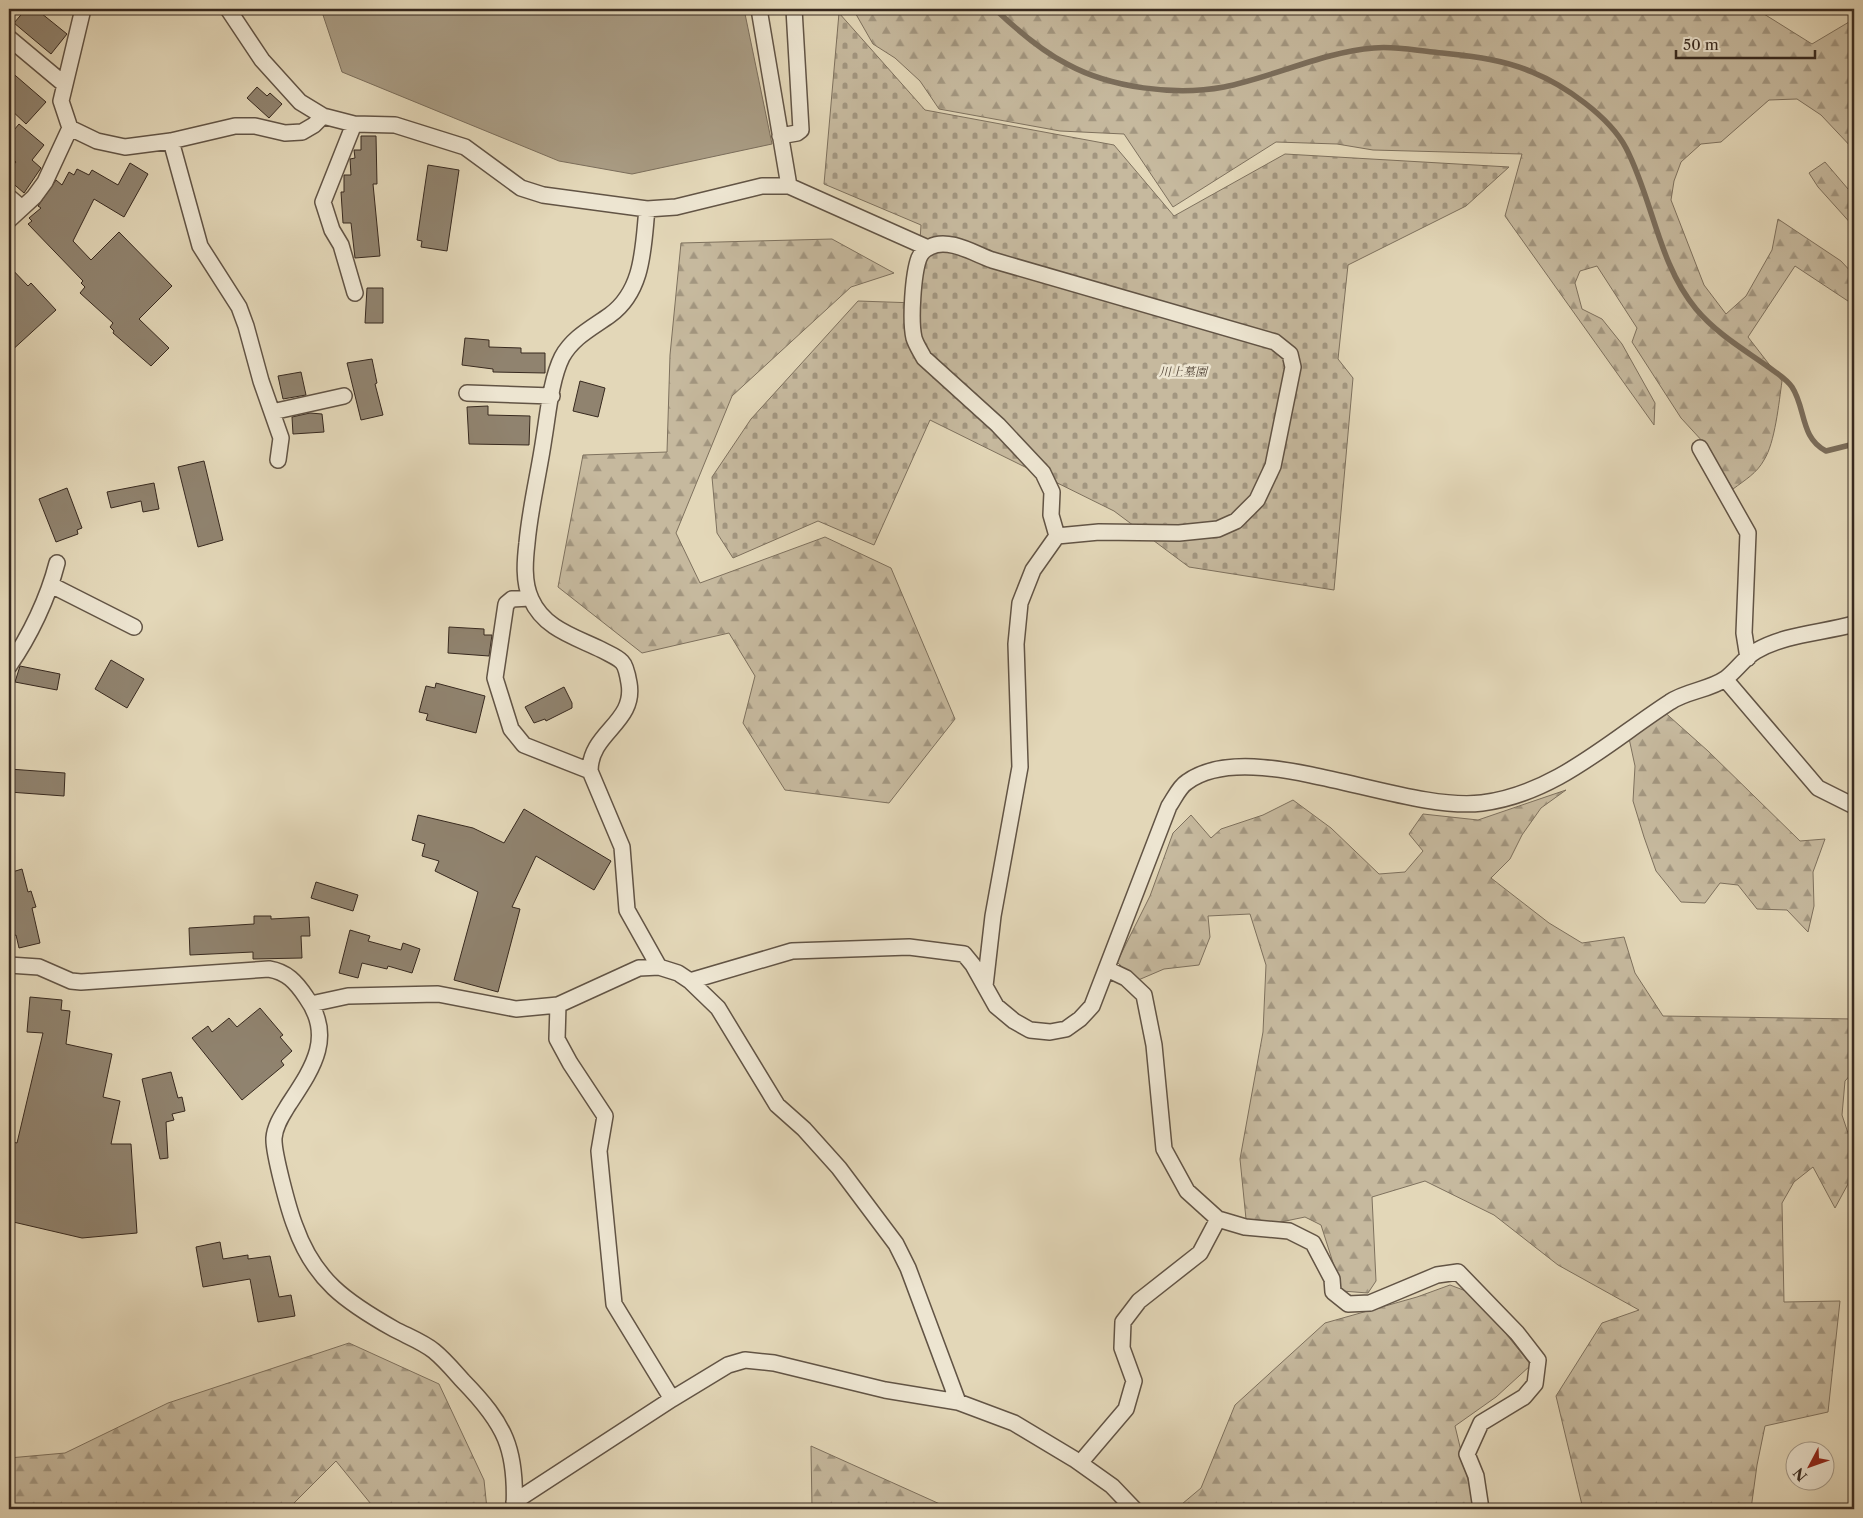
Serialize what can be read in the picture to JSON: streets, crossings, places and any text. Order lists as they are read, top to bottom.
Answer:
{
  "parks": ["川上墓園"],
  "scale_bar": "50 m",
  "north": "bottom left"
}
